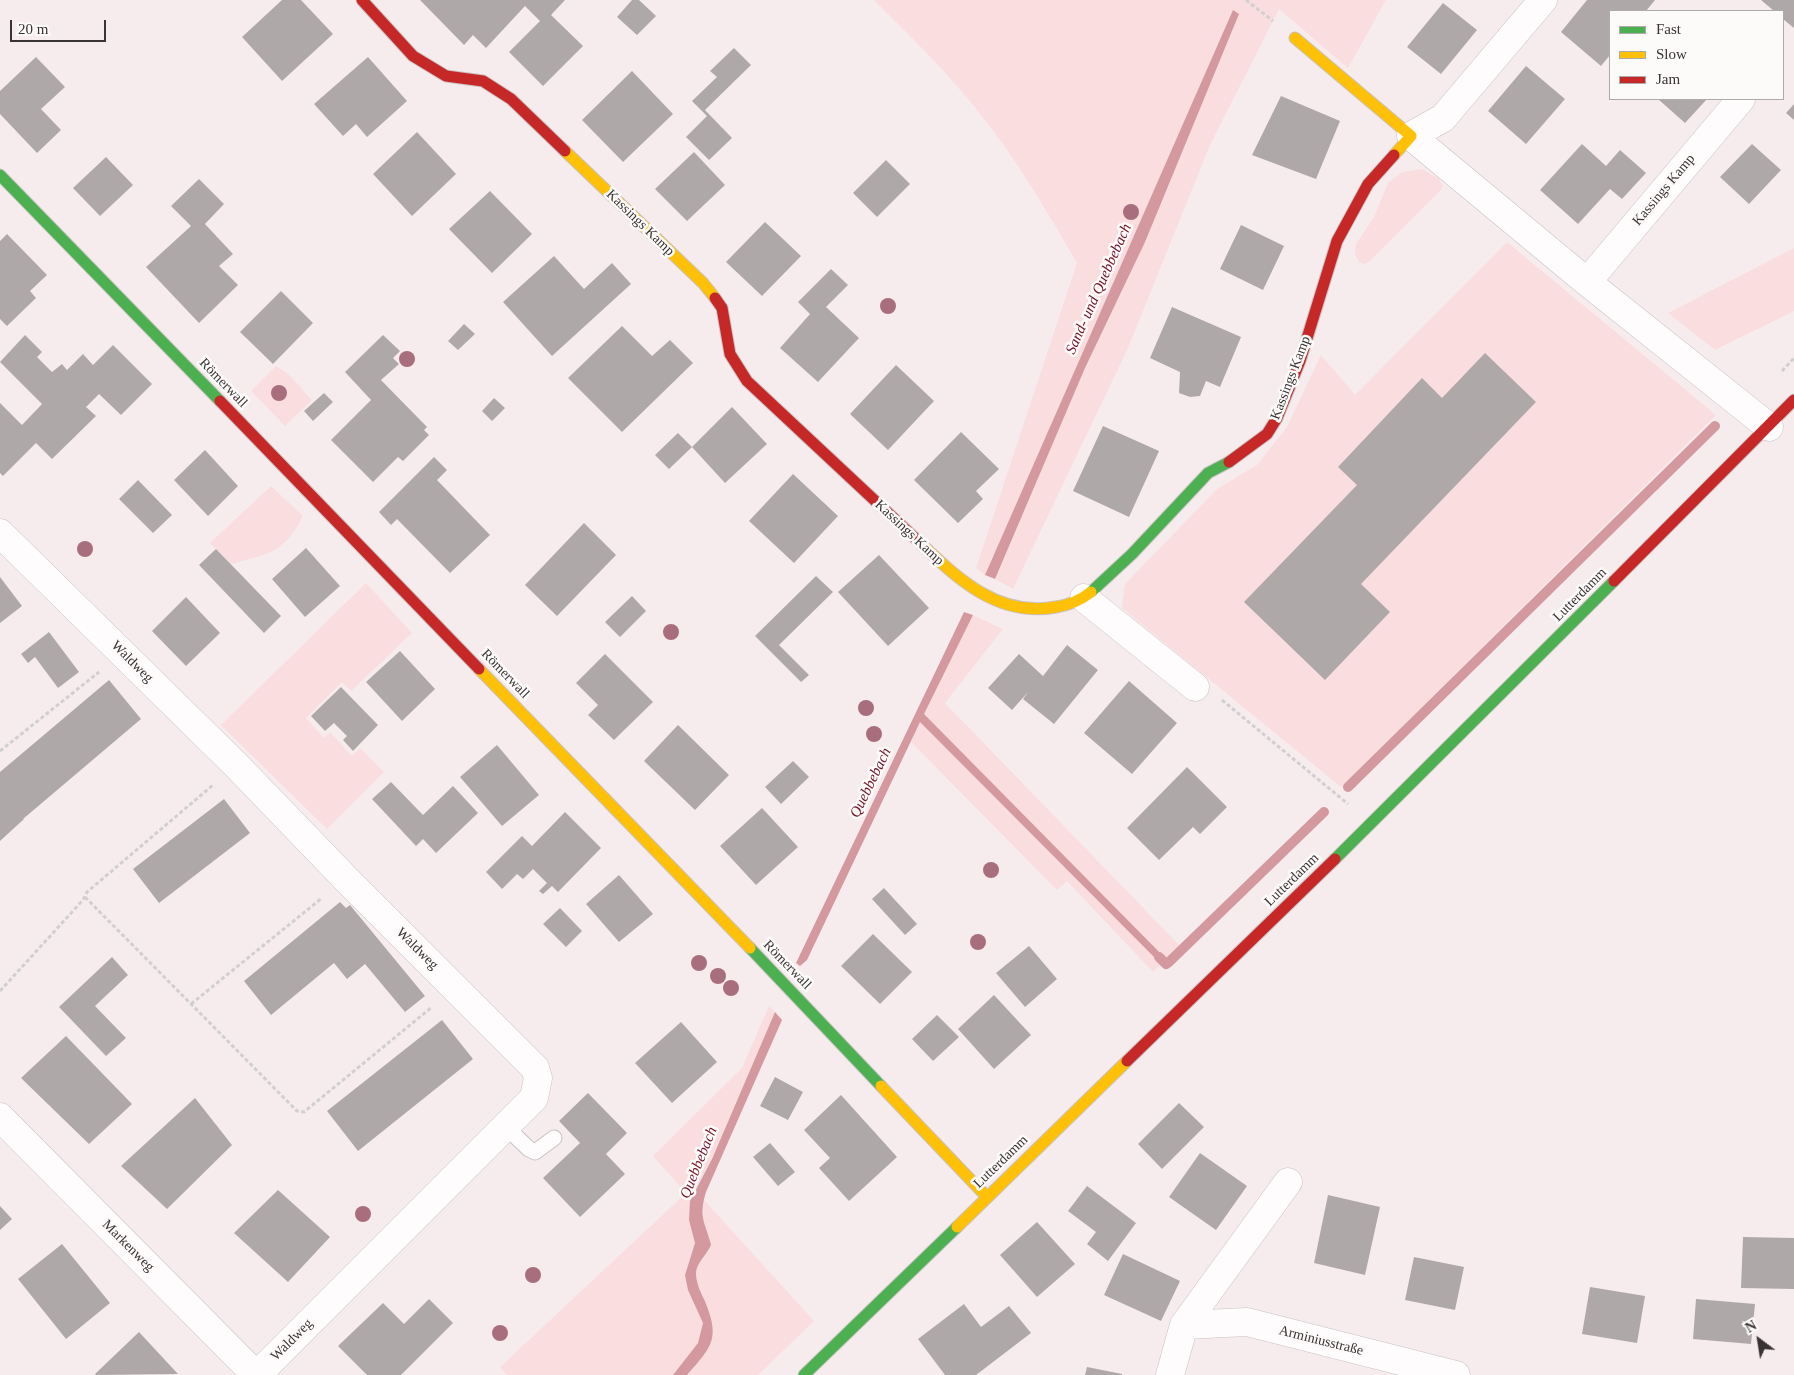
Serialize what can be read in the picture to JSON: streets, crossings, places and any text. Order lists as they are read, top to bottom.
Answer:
{
  "streets": {
    "street": [
      "Kassings Kamp",
      "Römerwall",
      "Lutterdamm",
      "Waldweg",
      "Markenweg",
      "Arminiusstraße"
    ]
  },
  "crossings": [
    ["Römerwall", "Lutterdamm"],
    ["Waldweg", "Markenweg"]
  ],
  "water": ["Sand- und Quebbebach", "Quebbebach"],
  "legend": ["Fast", "Slow", "Jam"],
  "scale_bar": "20 m",
  "north": "top left"
}
